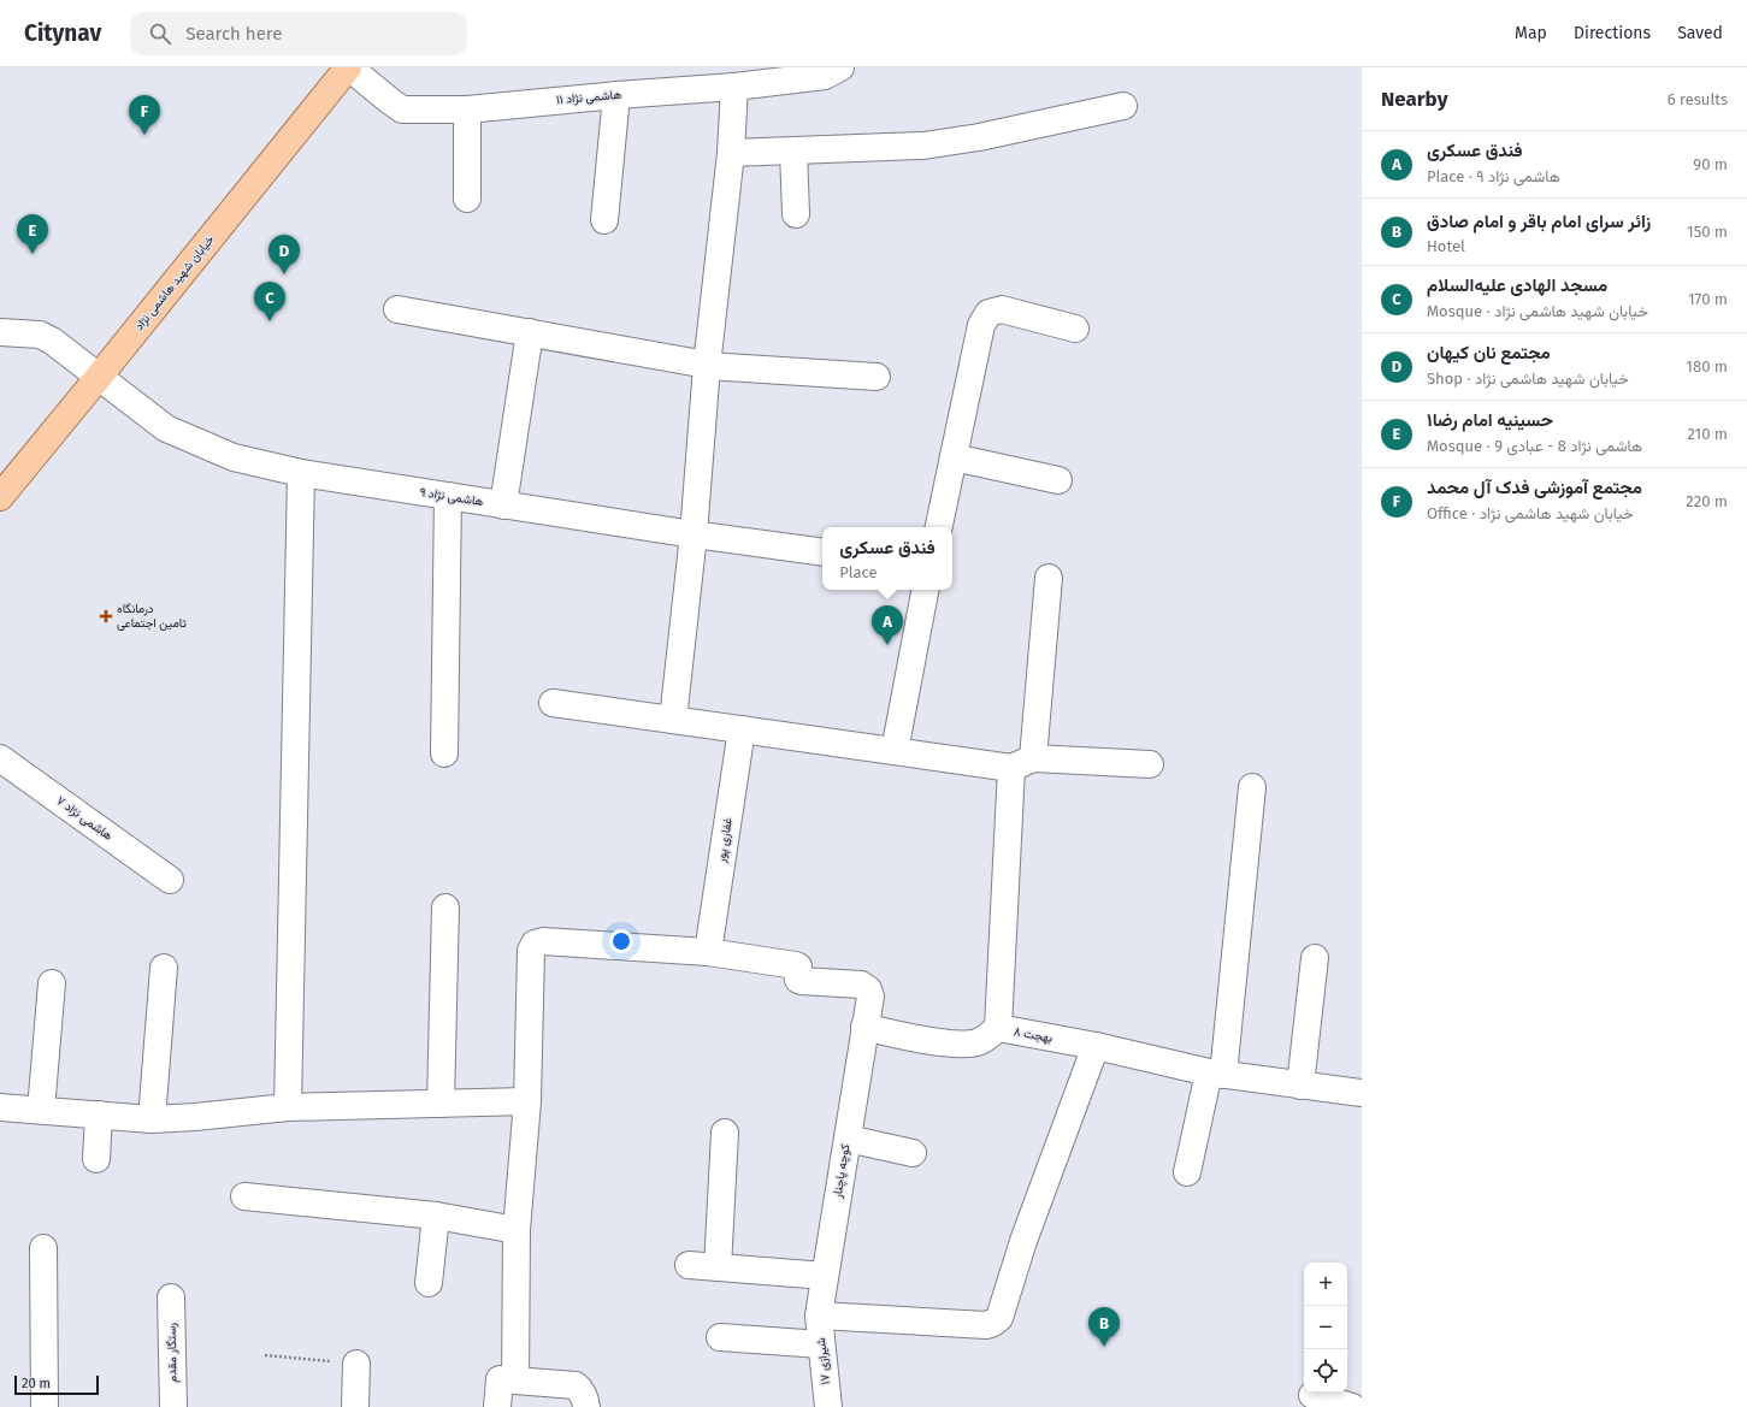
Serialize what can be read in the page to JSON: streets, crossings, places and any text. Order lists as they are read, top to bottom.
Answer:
{
  "streets": {
    "main road": ["خیابان شهید هاشمی نژاد"],
    "street": [
      "هاشمی نژاد ۱۱",
      "هاشمی نژاد ۹",
      "هاشمی نژاد ۷",
      "غفاری پور",
      "بهجت ۸",
      "کوچه پاچنار",
      "رستگار مقدم",
      "شیرازی ۱۷"
    ]
  },
  "crossings": [
    ["هاشمی نژاد ۱۱", "خیابان شهید هاشمی نژاد"],
    ["خیابان شهید هاشمی نژاد", "هاشمی نژاد ۹"],
    ["بهجت ۸", "کوچه پاچنار"],
    ["کوچه پاچنار", "شیرازی ۱۷"]
  ],
  "places": {
    "health": ["درمانگاه تامین اجتماعی"]
  },
  "scale_bar": "20 m",
  "page": {
    "header": "Citynav",
    "search": "Search here",
    "nav": ["Map", "Directions", "Saved"],
    "heading": ["Nearby", "6 results"],
    "pins": [
      "F",
      "E",
      "D",
      "C",
      "A",
      "B"
    ],
    "list": [
      {
        "mark": "A",
        "name": "فندق عسکری",
        "note": "Place · هاشمی نژاد ۹",
        "value": "90 m"
      },
      {
        "mark": "B",
        "name": "زائر سرای امام باقر و امام صادق",
        "note": "Hotel",
        "value": "150 m"
      },
      {
        "mark": "C",
        "name": "مسجد الهادی علیه‌السلام",
        "note": "Mosque · خیابان شهید هاشمی نژاد",
        "value": "170 m"
      },
      {
        "mark": "D",
        "name": "مجتمع نان کیهان",
        "note": "Shop · خیابان شهید هاشمی نژاد",
        "value": "180 m"
      },
      {
        "mark": "E",
        "name": "حسینیه امام رضا۱",
        "note": "Mosque · هاشمی نژاد 8 - عبادی 9",
        "value": "210 m"
      },
      {
        "mark": "F",
        "name": "مجتمع آموزشی فدک آل محمد",
        "note": "Office · خیابان شهید هاشمی نژاد",
        "value": "220 m"
      }
    ],
    "popup": ["فندق عسکری", "Place"],
    "map_buttons": ["+", "−"],
    "scale": "20 m"
  }
}
